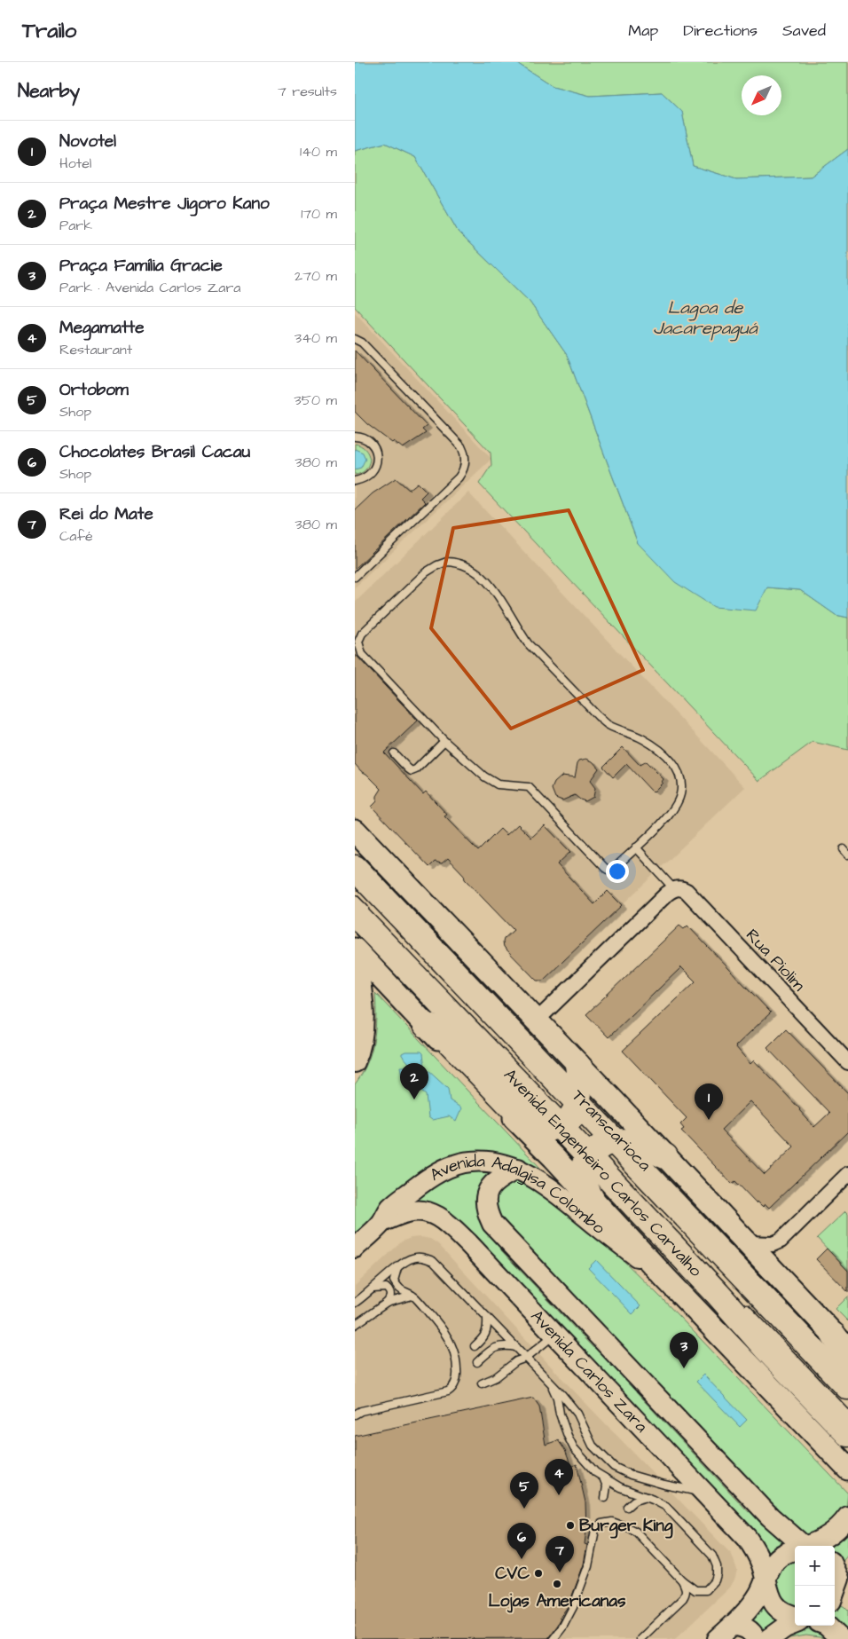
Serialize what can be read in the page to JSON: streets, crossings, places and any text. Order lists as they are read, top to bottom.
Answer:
{
  "streets": {
    "highway": ["Avenida Engenheiro Carlos Carvalho"],
    "street": ["Rua Piolim", "Avenida Adalgisa Colombo", "Avenida Carlos Zara"]
  },
  "crossings": [
    ["Avenida Engenheiro Carlos Carvalho", "Avenida Adalgisa Colombo"],
    ["Avenida Adalgisa Colombo", "Avenida Carlos Zara"]
  ],
  "water": ["Lagoa de Jacarepaguá"],
  "places": ["Burger King", "CVC", "Lojas Americanas"],
  "north": "bottom left",
  "page": {
    "header": "Trailo",
    "nav": ["Map", "Directions", "Saved"],
    "heading": ["Nearby", "7 results"],
    "list": [
      {
        "mark": "1",
        "name": "Novotel",
        "note": "Hotel",
        "value": "140 m"
      },
      {
        "mark": "2",
        "name": "Praça Mestre Jigoro Kano",
        "note": "Park",
        "value": "170 m"
      },
      {
        "mark": "3",
        "name": "Praça Família Gracie",
        "note": "Park · Avenida Carlos Zara",
        "value": "270 m"
      },
      {
        "mark": "4",
        "name": "Megamatte",
        "note": "Restaurant",
        "value": "340 m"
      },
      {
        "mark": "5",
        "name": "Ortobom",
        "note": "Shop",
        "value": "350 m"
      },
      {
        "mark": "6",
        "name": "Chocolates Brasil Cacau",
        "note": "Shop",
        "value": "380 m"
      },
      {
        "mark": "7",
        "name": "Rei do Mate",
        "note": "Café",
        "value": "380 m"
      }
    ],
    "pins": [
      "2",
      "1",
      "3",
      "4",
      "5",
      "6",
      "7"
    ],
    "map_buttons": ["+", "−"]
  }
}
